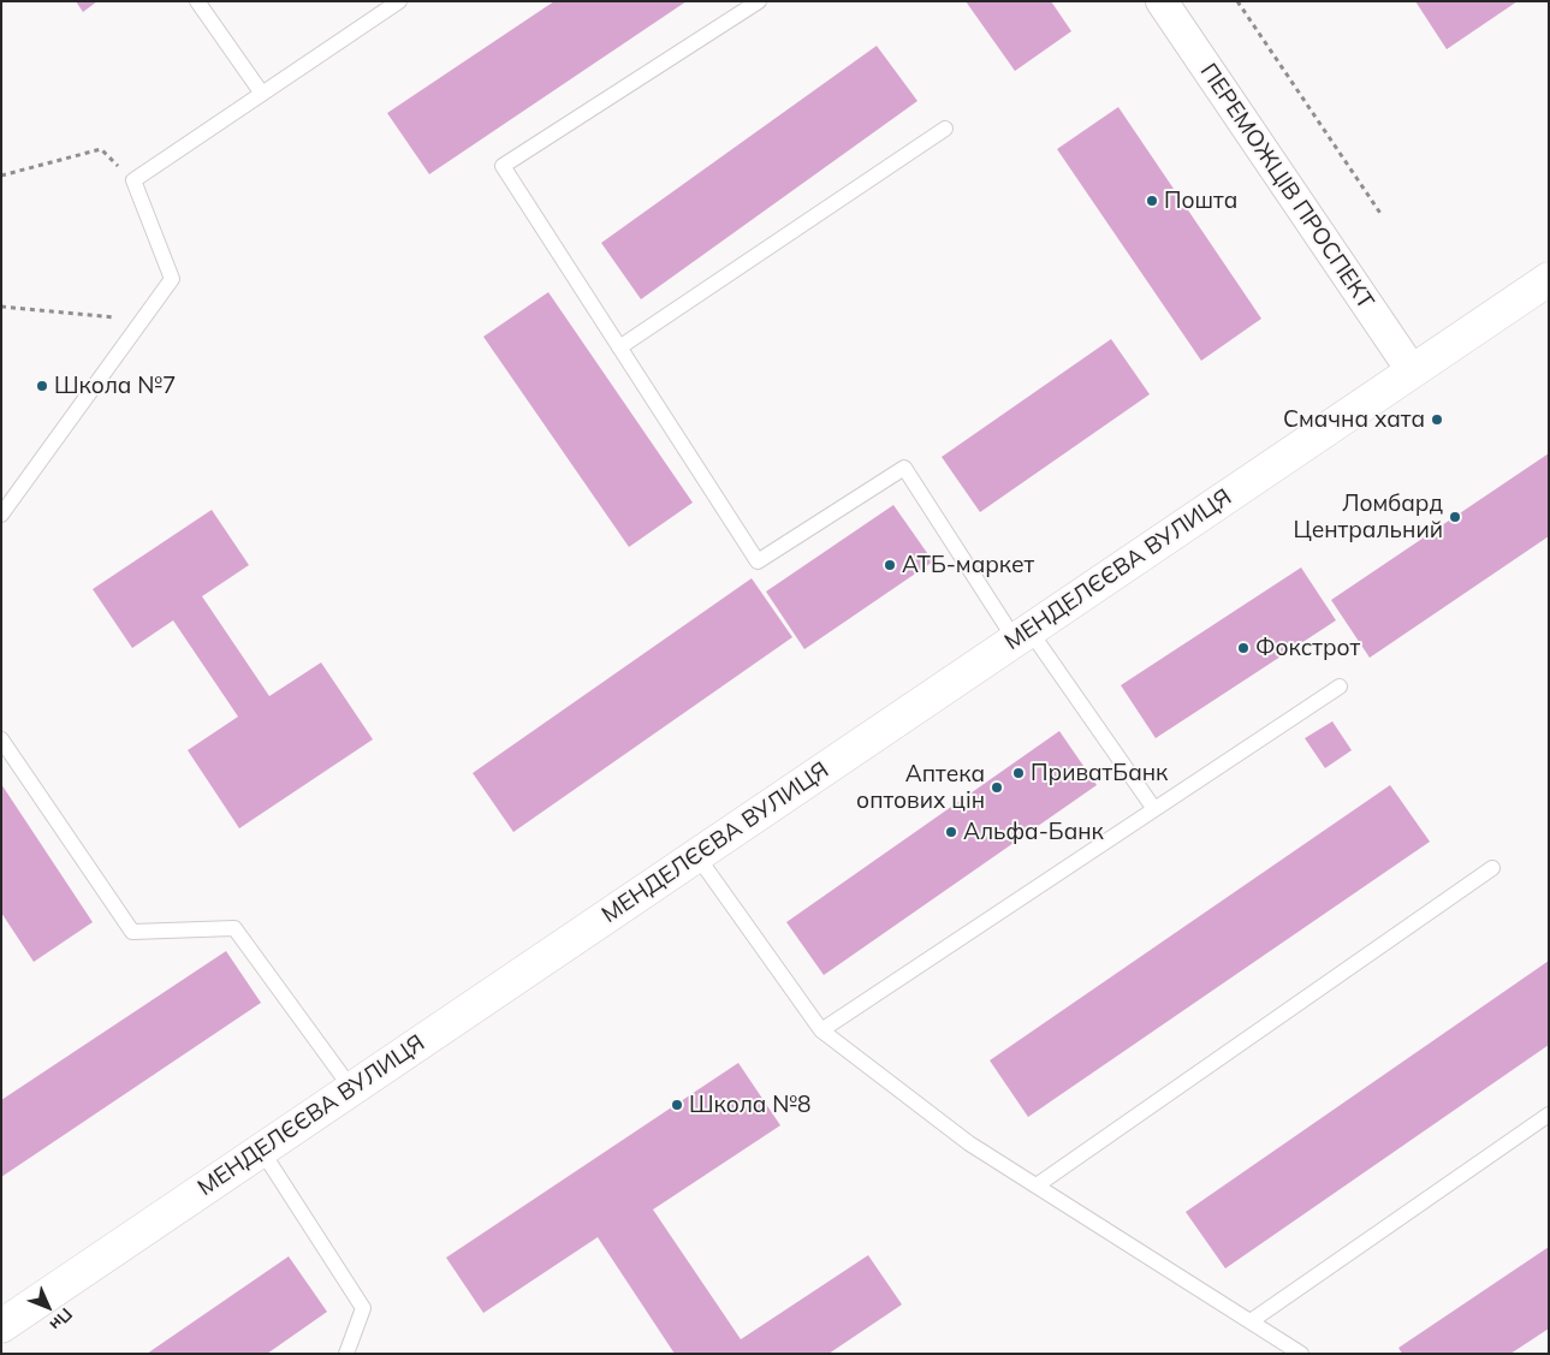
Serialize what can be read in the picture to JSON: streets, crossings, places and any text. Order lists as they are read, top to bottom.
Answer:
{
  "streets": {
    "street": ["ПЕРЕМОЖЦІВ ПРОСПЕКТ", "МЕНДЕЛЄЄВА ВУЛИЦЯ"]
  },
  "crossings": [
    ["ПЕРЕМОЖЦІВ ПРОСПЕКТ", "МЕНДЕЛЄЄВА ВУЛИЦЯ"]
  ],
  "places": [
    "Пошта",
    "Школа №7",
    "Смачна хата",
    "Ломбард Центральний",
    "АТБ-маркет",
    "Фокстрот",
    "ПриватБанк",
    "Аптека оптових цін",
    "Альфа-Банк",
    "Школа №8"
  ],
  "north": "bottom right"
}
